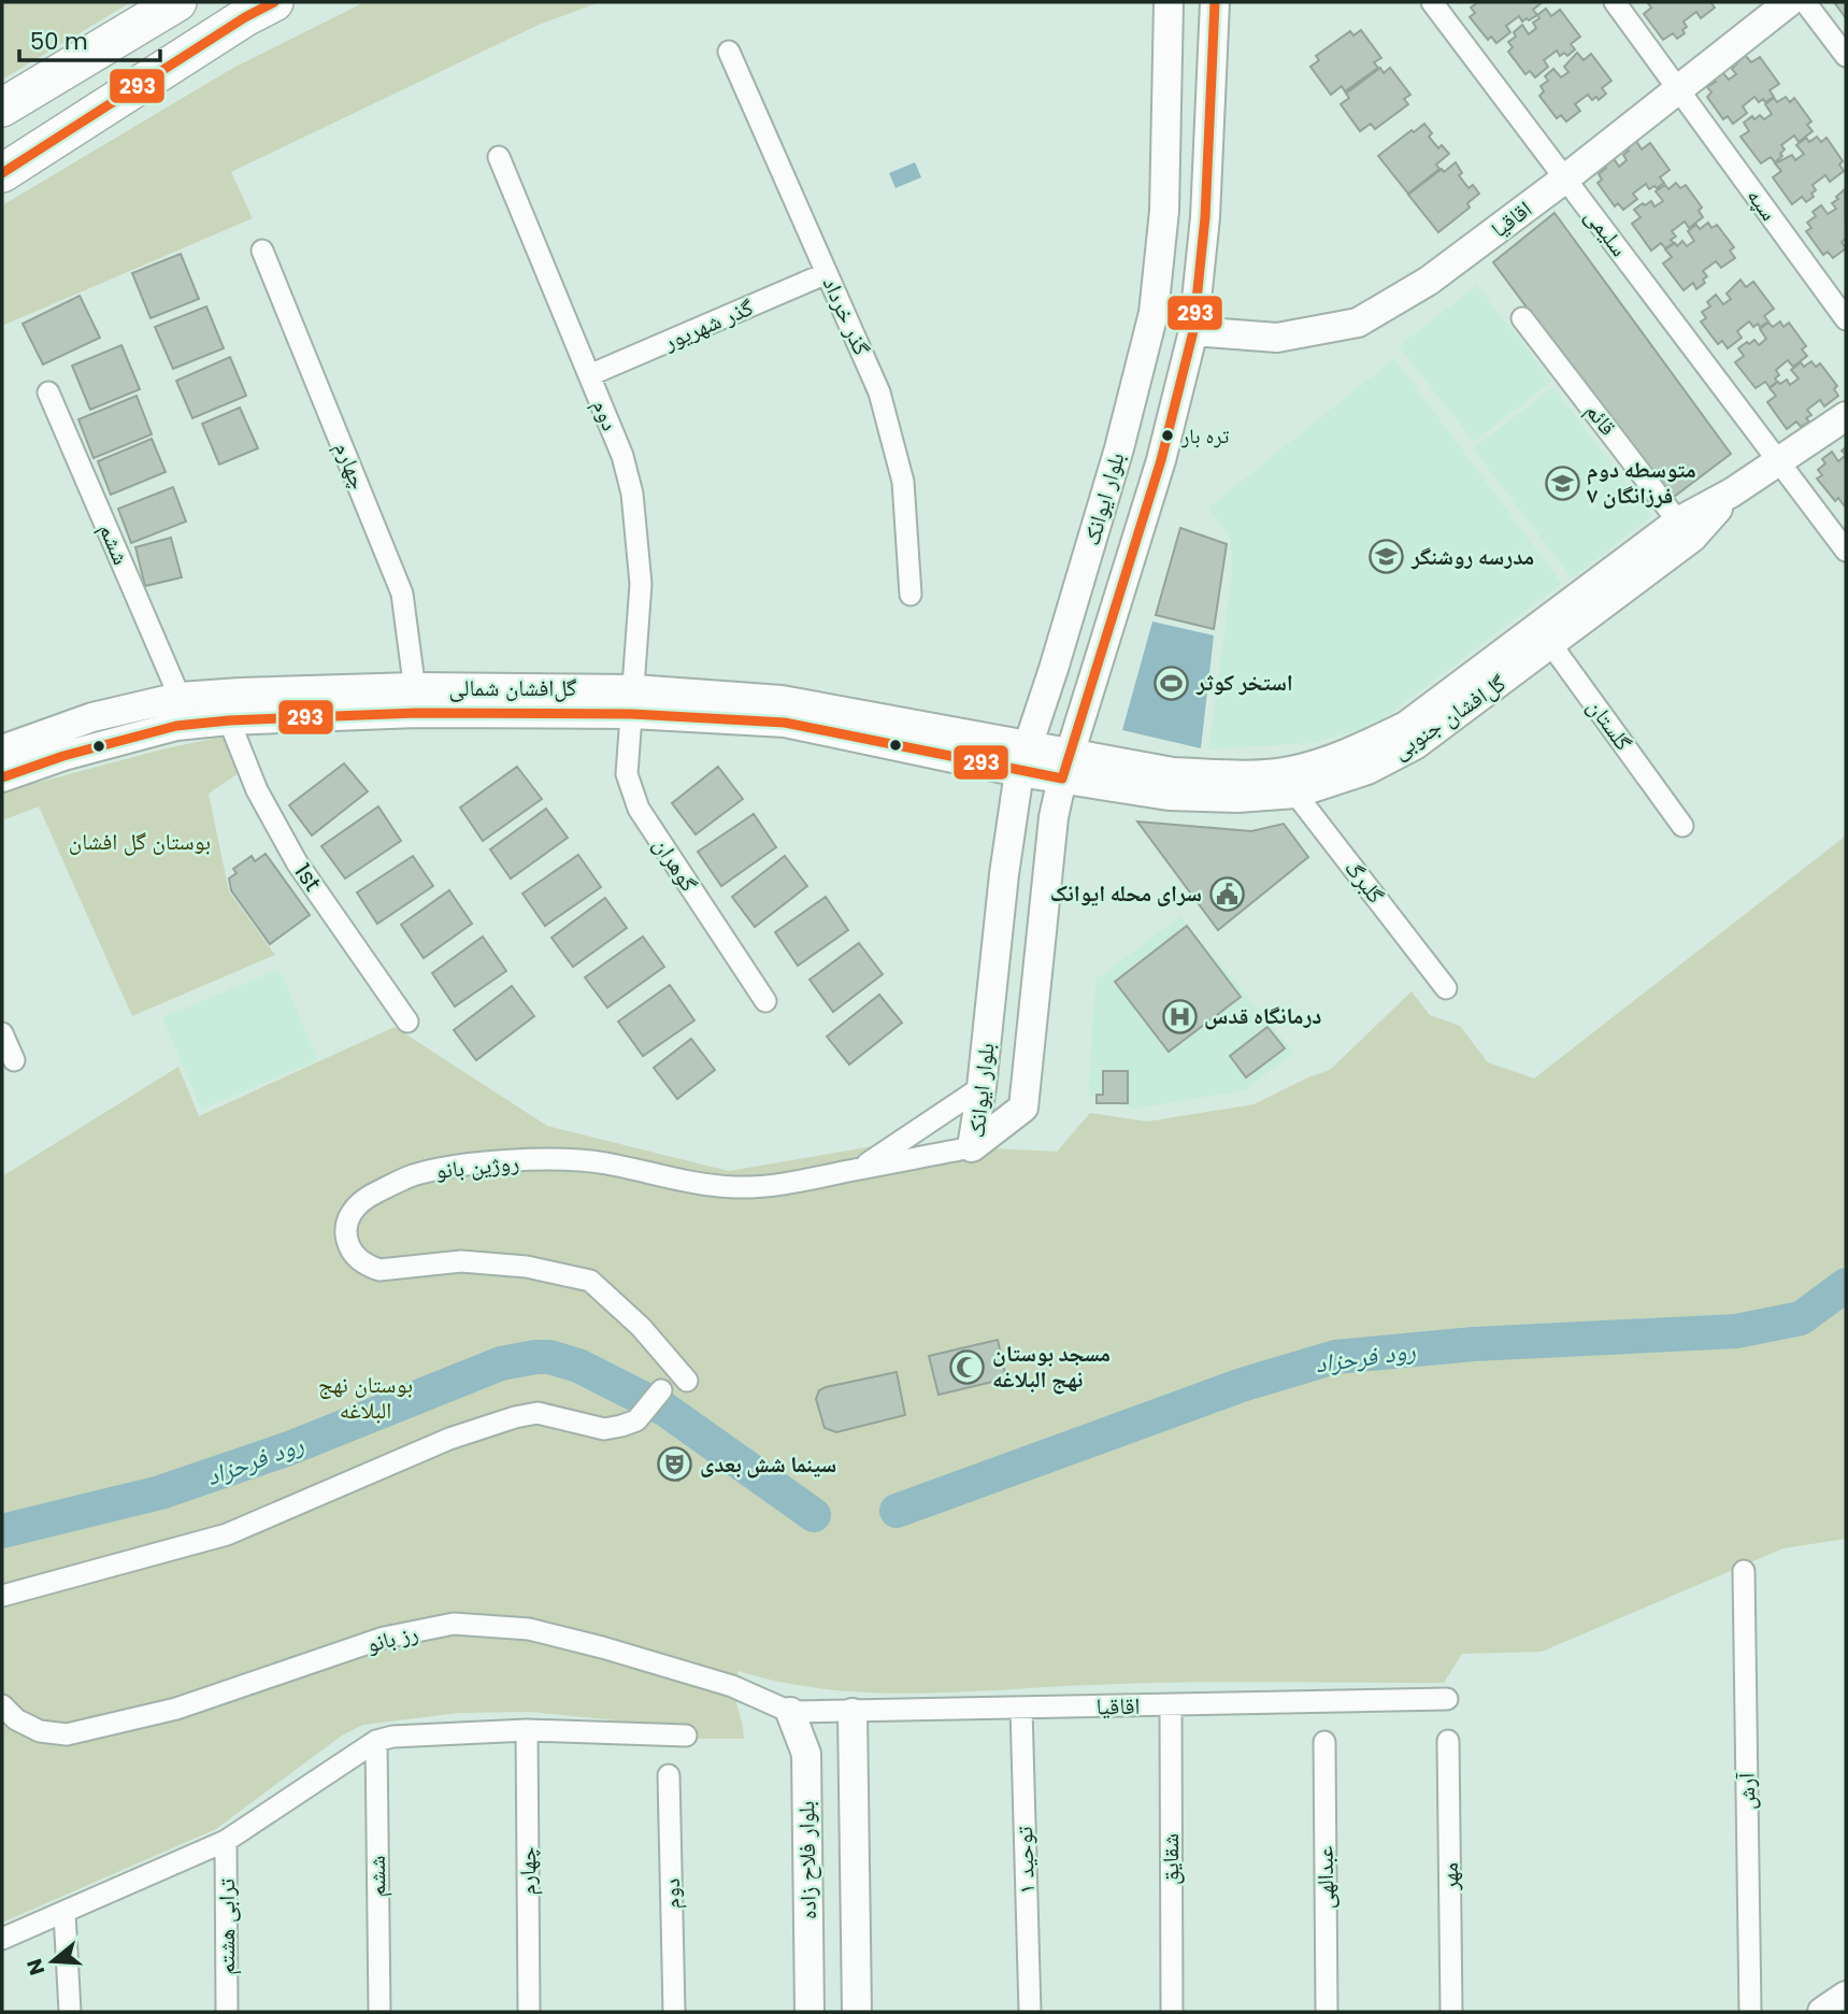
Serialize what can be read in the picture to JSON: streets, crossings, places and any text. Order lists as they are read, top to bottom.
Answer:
{
  "streets": {
    "main road": [
      "اقاقیا",
      "بلوار ایوانک",
      "گل‌افشان شمالی",
      "گل‌افشان جنوبی",
      "بلوار فلاح زاده"
    ],
    "street": [
      "سپه",
      "سلیمی",
      "گذر خرداد",
      "گذر شهریور",
      "دوم",
      "قائم",
      "چهارم",
      "ششم",
      "گلستان",
      "گوهران",
      "1st",
      "گلبرگ",
      "روژین بانو",
      "رز بانو",
      "آرش",
      "شقایق",
      "توحید ۱",
      "مهر",
      "عبدالهی",
      "ترابی هشتم"
    ]
  },
  "crossings": [
    ["سپه", "اقاقیا"],
    ["اقاقیا", "سلیمی"],
    ["اقاقیا", "بلوار ایوانک"],
    ["اقاقیا", "رز بانو"],
    ["اقاقیا", "شقایق"],
    ["اقاقیا", "بلوار فلاح زاده"],
    ["اقاقیا", "توحید ۱"],
    ["سلیمی", "گل‌افشان جنوبی"],
    ["گذر خرداد", "گذر شهریور"],
    ["گذر شهریور", "دوم"],
    ["دوم", "گل‌افشان شمالی"],
    ["دوم", "گوهران"],
    ["قائم", "گل‌افشان جنوبی"],
    ["چهارم", "گل‌افشان شمالی"],
    ["بلوار ایوانک", "گل‌افشان شمالی"],
    ["بلوار ایوانک", "گل‌افشان جنوبی"],
    ["ششم", "گل‌افشان شمالی"],
    ["گل‌افشان شمالی", "گل‌افشان جنوبی"],
    ["گل‌افشان شمالی", "گوهران"],
    ["گل‌افشان شمالی", "1st"],
    ["گل‌افشان جنوبی", "گلستان"],
    ["گل‌افشان جنوبی", "گلبرگ"],
    ["رز بانو", "بلوار فلاح زاده"]
  ],
  "water": ["رود فرحزاد"],
  "parks": ["بوستان گل افشان", "بوستان نهج البلاغه"],
  "places": {
    "other": ["تره بار"],
    "school or university": ["متوسطه دوم فرزانگان ۷", "مدرسه روشنگر"],
    "sports": ["استخر کوثر"],
    "public building": ["سرای محله ایوانک"],
    "hospital": ["درمانگاه قدس"],
    "mosque": ["مسجد بوستان نهج البلاغه"],
    "theatre": ["سینما شش بعدی"]
  },
  "lines": ["transit line 293"],
  "scale_bar": "50 m",
  "north": "left"
}
